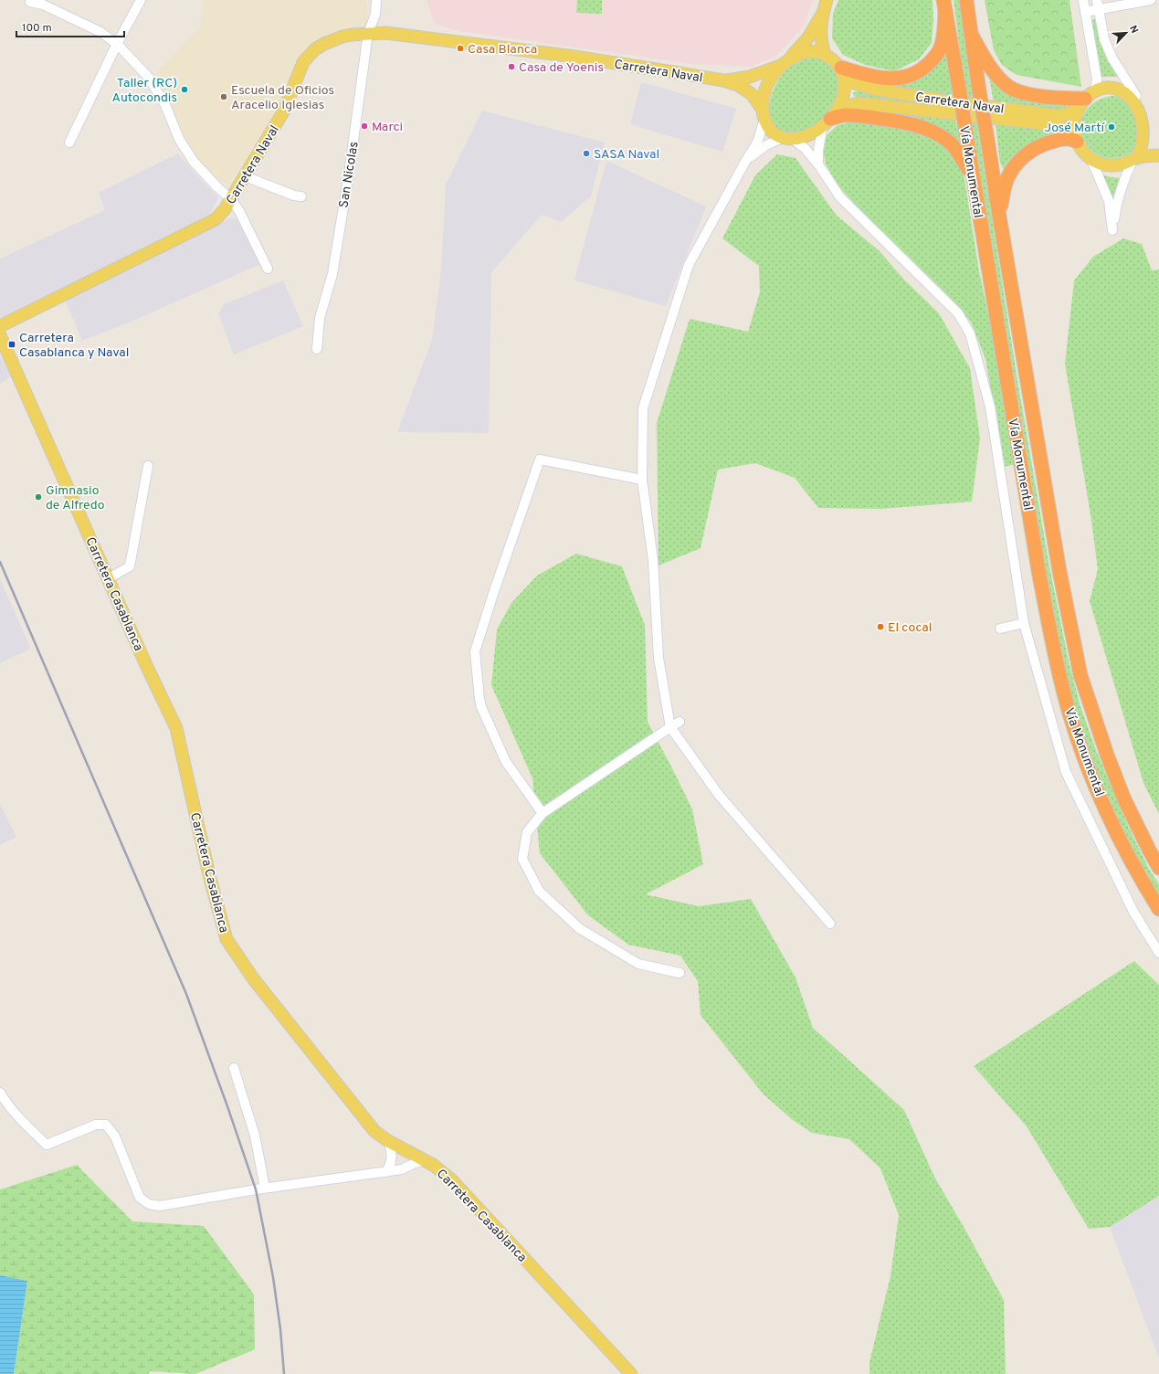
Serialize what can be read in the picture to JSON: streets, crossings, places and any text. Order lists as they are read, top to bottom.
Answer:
{
  "streets": {
    "highway": ["Vía Monumental"],
    "main road": ["Carretera Naval", "Carretera Casablanca"],
    "street": ["San Nicolas"]
  },
  "crossings": [
    ["Carretera Naval", "San Nicolas"]
  ],
  "places": {
    "other": [
      "Casa Blanca",
      "Casa de Yoenis",
      "Taller (RC) Autocondis",
      "Escuela de Oficios Aracelio Iglesias",
      "Marci",
      "José Martí",
      "SASA Naval",
      "Gimnasio de Alfredo",
      "El cocal"
    ],
    "transit": ["Carretera Casablanca y Naval"]
  },
  "scale_bar": "100 m",
  "north": "top right"
}
